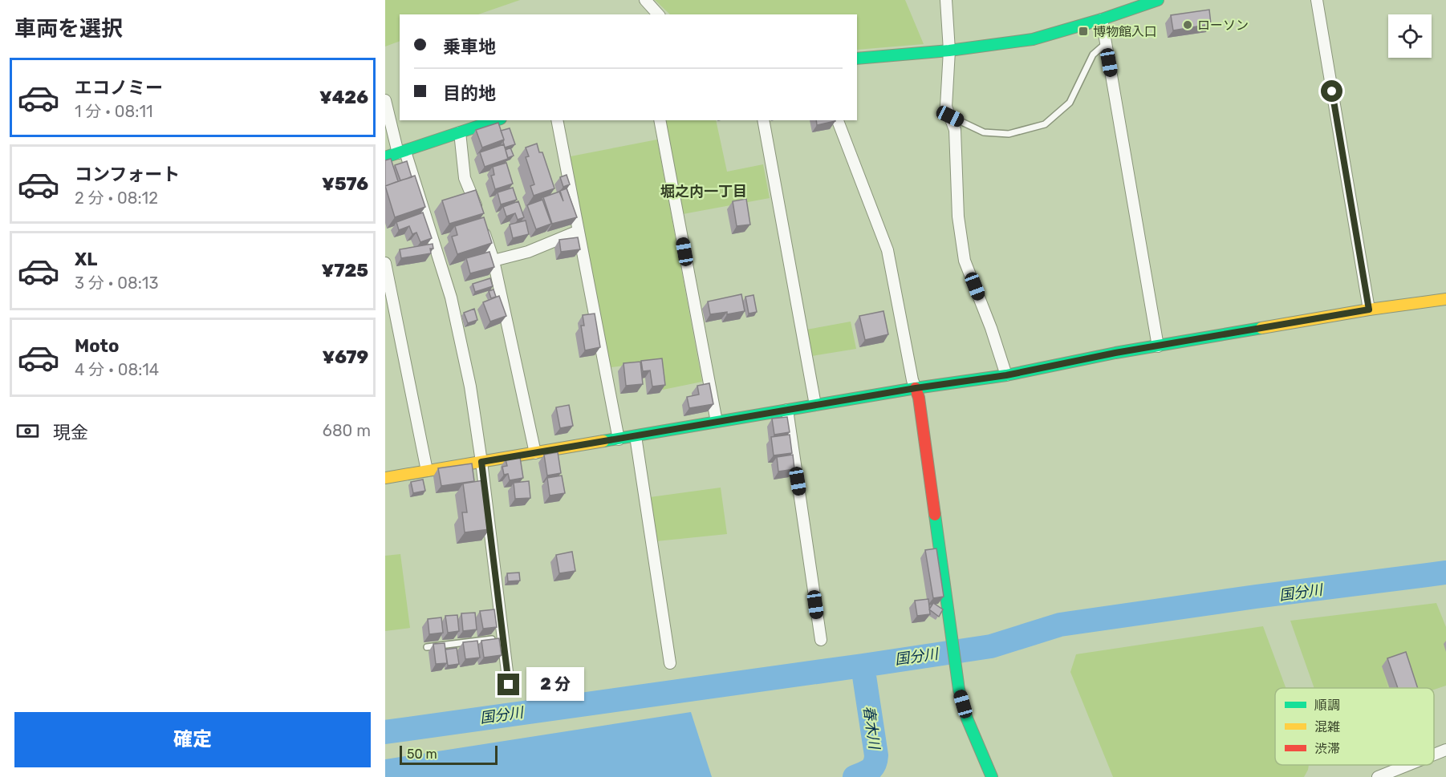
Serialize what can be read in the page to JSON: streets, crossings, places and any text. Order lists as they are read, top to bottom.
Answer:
{
  "districts": ["堀之内一丁目"],
  "water": ["国分川", "春木川"],
  "places": {
    "other": ["ローソン"],
    "transit": ["博物館入口"]
  },
  "legend": ["順調", "混雑", "渋滞"],
  "scale_bar": "50 m",
  "page": {
    "heading": "車両を選択",
    "banner": ["乗車地", "目的地"],
    "list": [
      {
        "name": "エコノミー",
        "note": "1 分 · 08:11",
        "value": "¥426"
      },
      {
        "name": "コンフォート",
        "note": "2 分 · 08:12",
        "value": "¥576"
      },
      {
        "name": "XL",
        "note": "3 分 · 08:13",
        "value": "¥725"
      },
      {
        "name": "Moto",
        "note": "4 分 · 08:14",
        "value": "¥679"
      }
    ],
    "pay": ["現金", "680 m"],
    "bubble": "2 分",
    "buttons": "確定",
    "scale": "50 m"
  }
}
